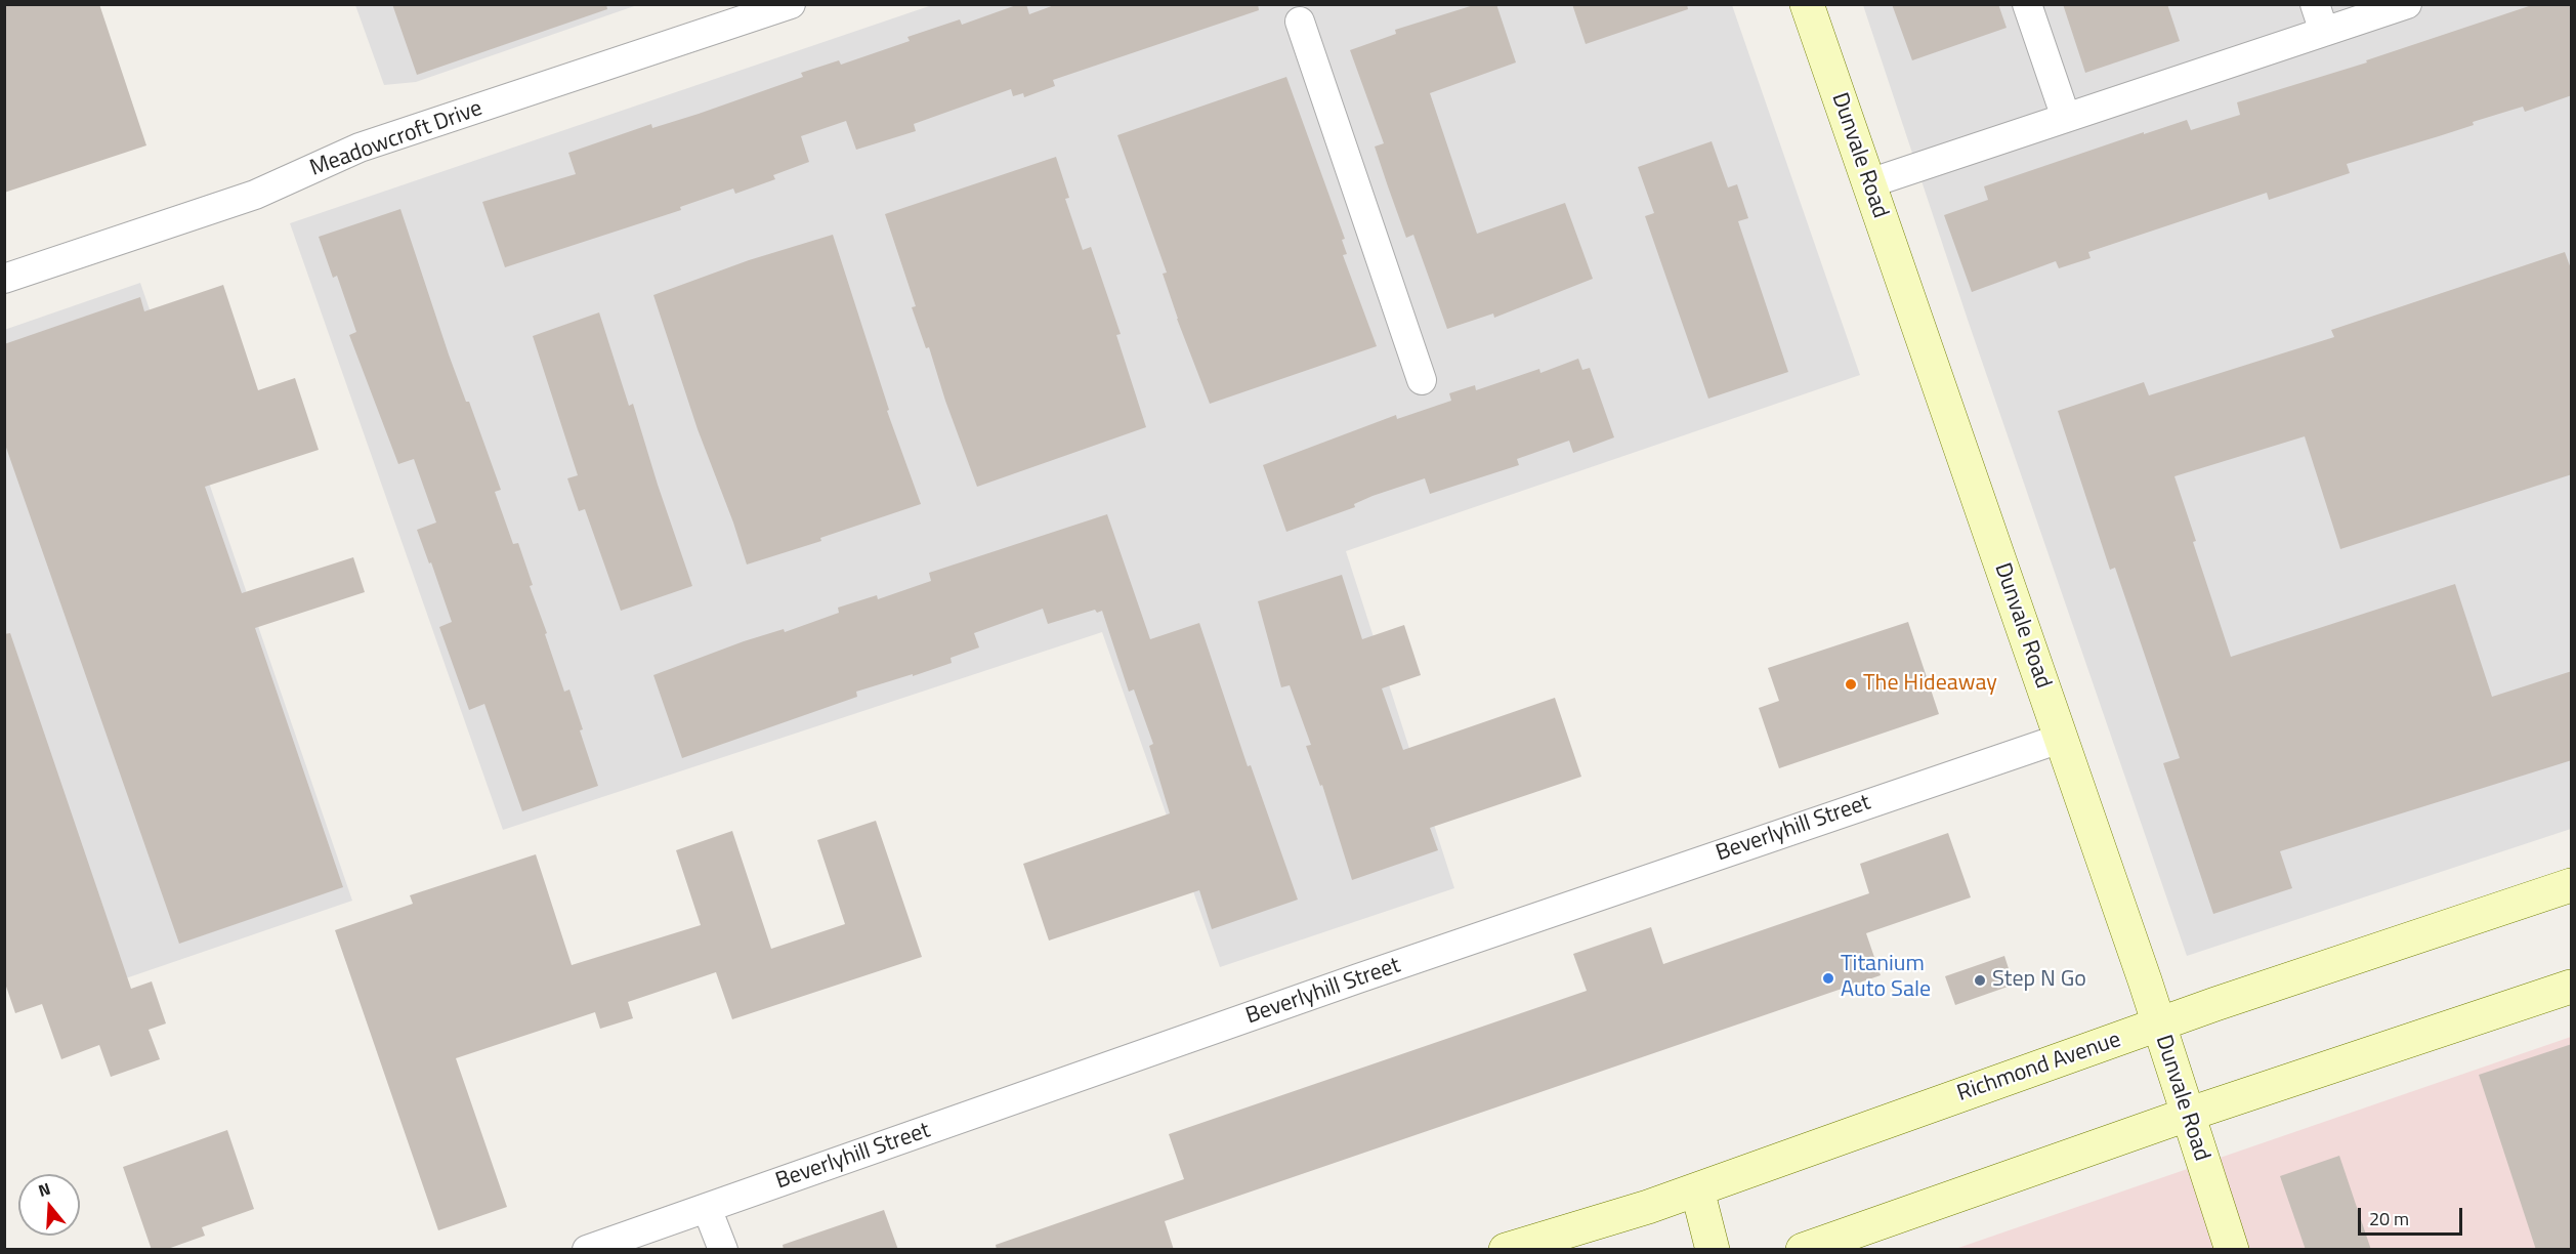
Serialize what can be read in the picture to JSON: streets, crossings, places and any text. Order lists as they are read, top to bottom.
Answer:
{
  "streets": {
    "main road": ["Dunvale Road", "Richmond Avenue"],
    "street": ["Meadowcroft Drive", "Beverlyhill Street"]
  },
  "crossings": [
    ["Dunvale Road", "Beverlyhill Street"],
    ["Dunvale Road", "Richmond Avenue"]
  ],
  "places": ["The Hideaway", "Titanium Auto Sale", "Step N Go"],
  "scale_bar": "20 m",
  "north": "top"
}
